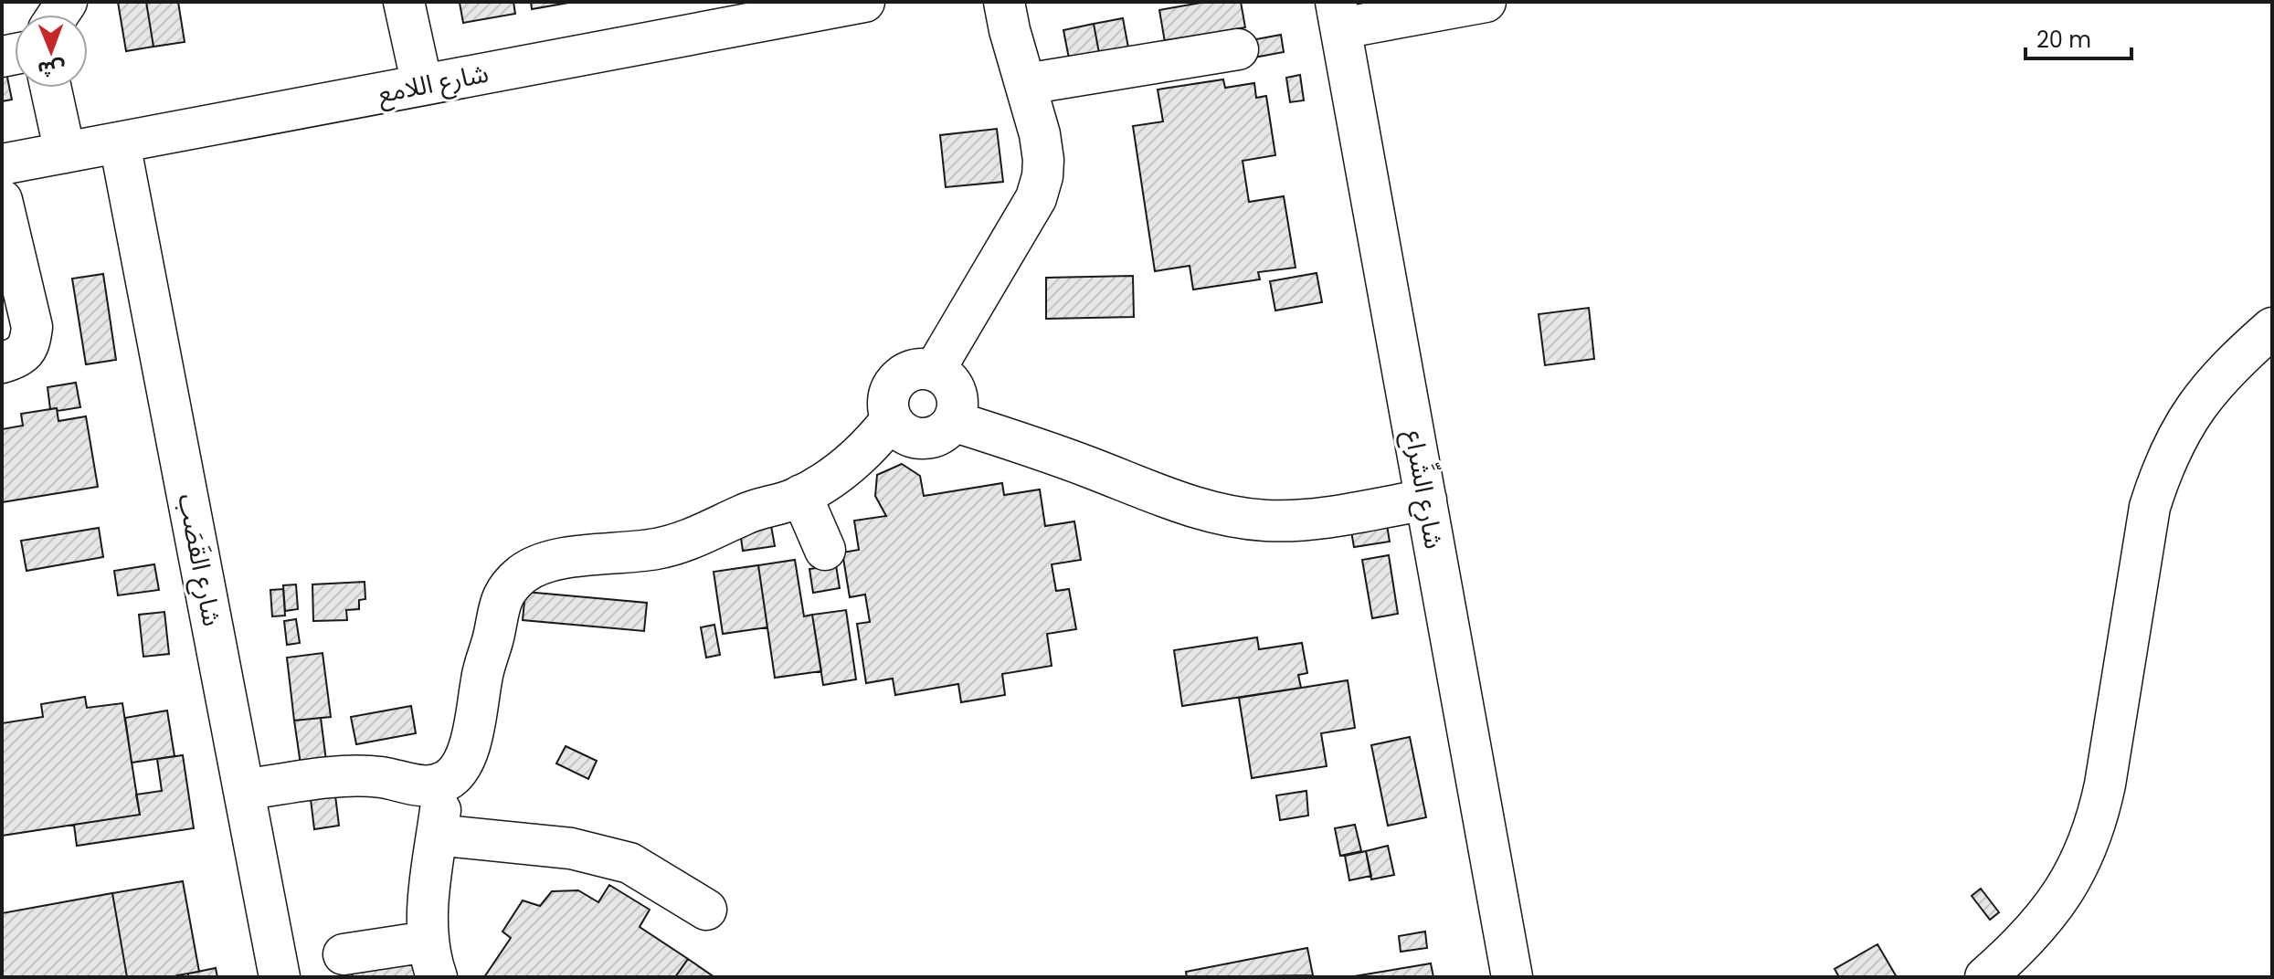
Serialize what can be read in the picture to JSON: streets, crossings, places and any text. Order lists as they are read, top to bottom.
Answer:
{
  "streets": {
    "street": ["شارع اللامع", "شارع الشِّراع", "شارع القَصَب"]
  },
  "crossings": [
    ["شارع اللامع", "شارع القَصَب"]
  ],
  "scale_bar": "20 m",
  "north": "bottom"
}
